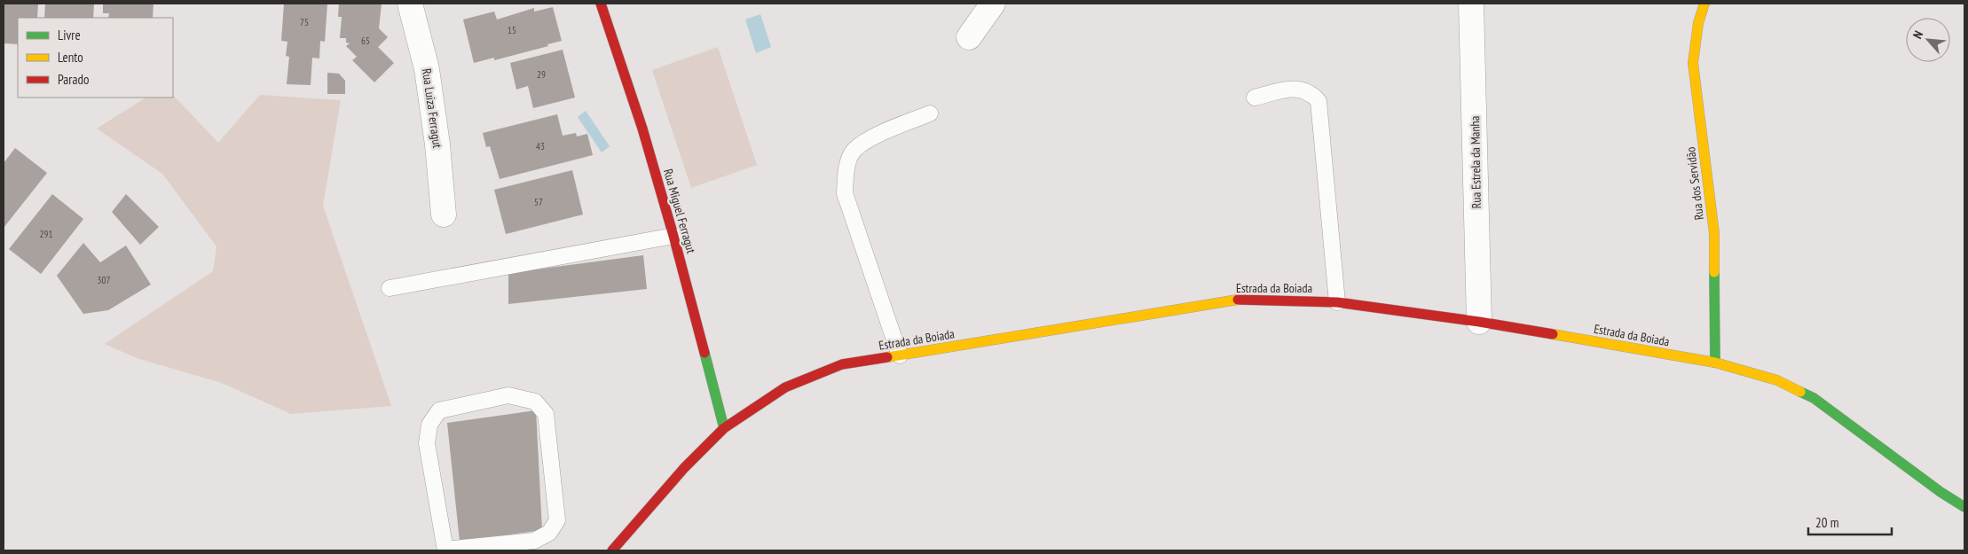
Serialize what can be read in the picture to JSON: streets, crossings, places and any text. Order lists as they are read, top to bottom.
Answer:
{
  "streets": {
    "main road": ["Rua dos Servidão", "Rua Miguel Ferragut", "Estrada da Boiada"],
    "street": ["Rua Luiza Ferragut", "Rua Estrela da Manha"]
  },
  "crossings": [
    ["Rua Estrela da Manha", "Estrada da Boiada"],
    ["Rua dos Servidão", "Estrada da Boiada"],
    ["Rua Miguel Ferragut", "Estrada da Boiada"]
  ],
  "house_numbers": [
    "75",
    "15",
    "65",
    "29",
    "43",
    "57",
    "291",
    "307"
  ],
  "legend": ["Livre", "Lento", "Parado"],
  "scale_bar": "20 m",
  "north": "top left"
}
